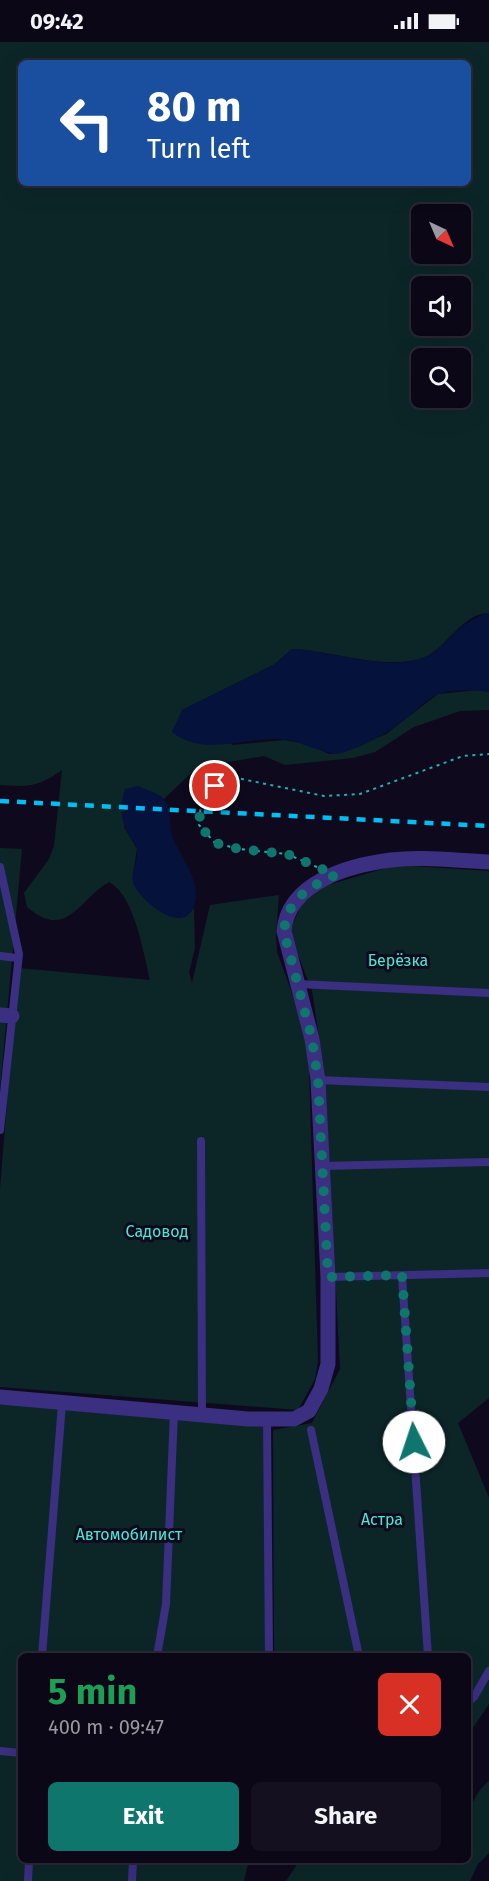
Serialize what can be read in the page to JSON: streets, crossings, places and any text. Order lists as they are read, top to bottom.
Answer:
{
  "parks": [
    "Берёзка",
    "Садовод",
    "Астра",
    "Автомобилист"
  ],
  "north": "bottom right",
  "page": {
    "status": "09:42",
    "turn": ["80 m", "Turn left"],
    "heading": ["5 min", "400 m · 09:47"],
    "buttons": ["Exit", "Share"]
  }
}
